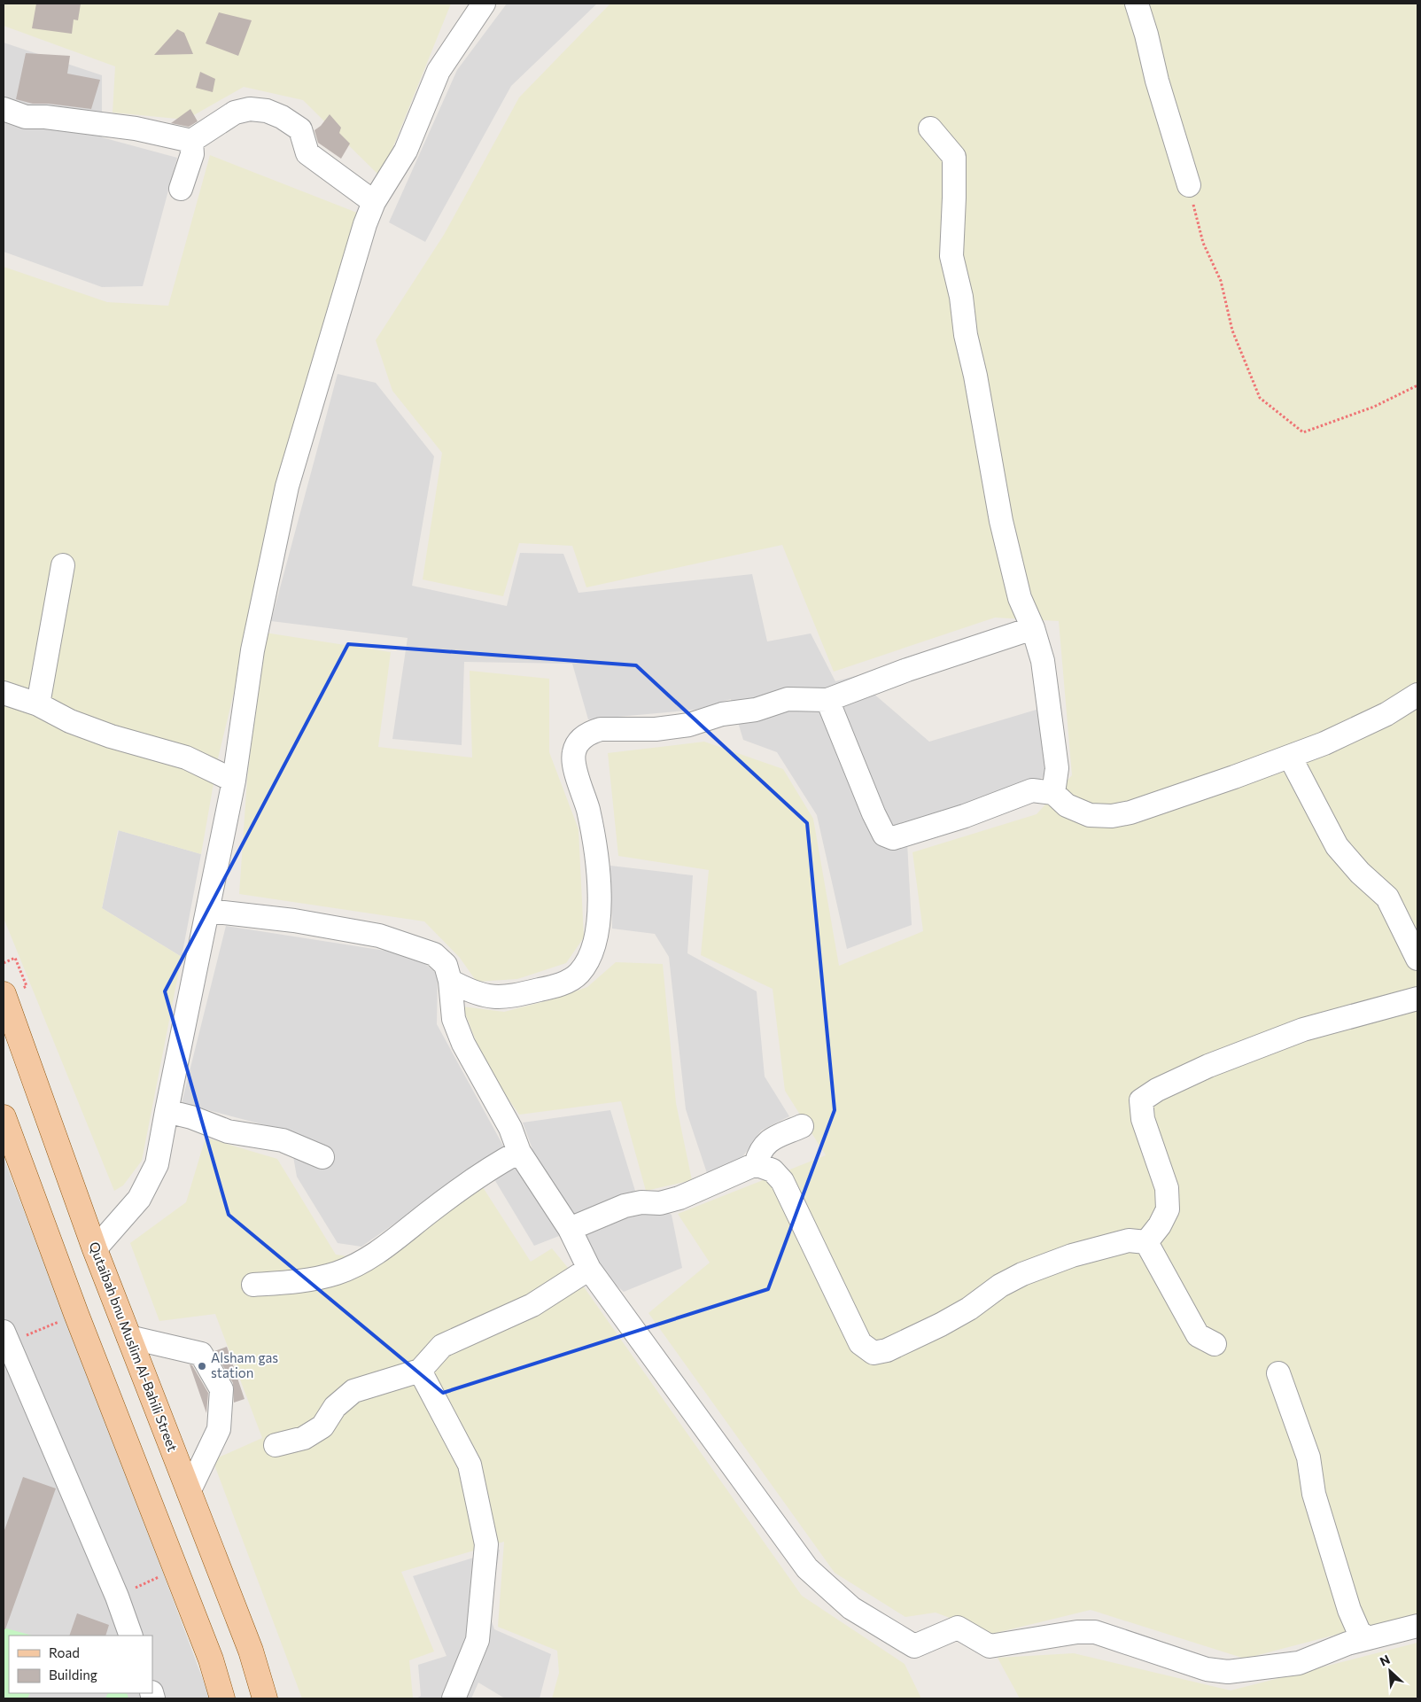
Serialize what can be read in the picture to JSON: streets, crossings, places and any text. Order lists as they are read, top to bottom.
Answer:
{
  "streets": {
    "main road": ["Qutaibah bnu Muslim Al-Bahili Street"]
  },
  "places": ["Alsham gas station"],
  "legend": ["Road", "Building"],
  "north": "top left"
}
